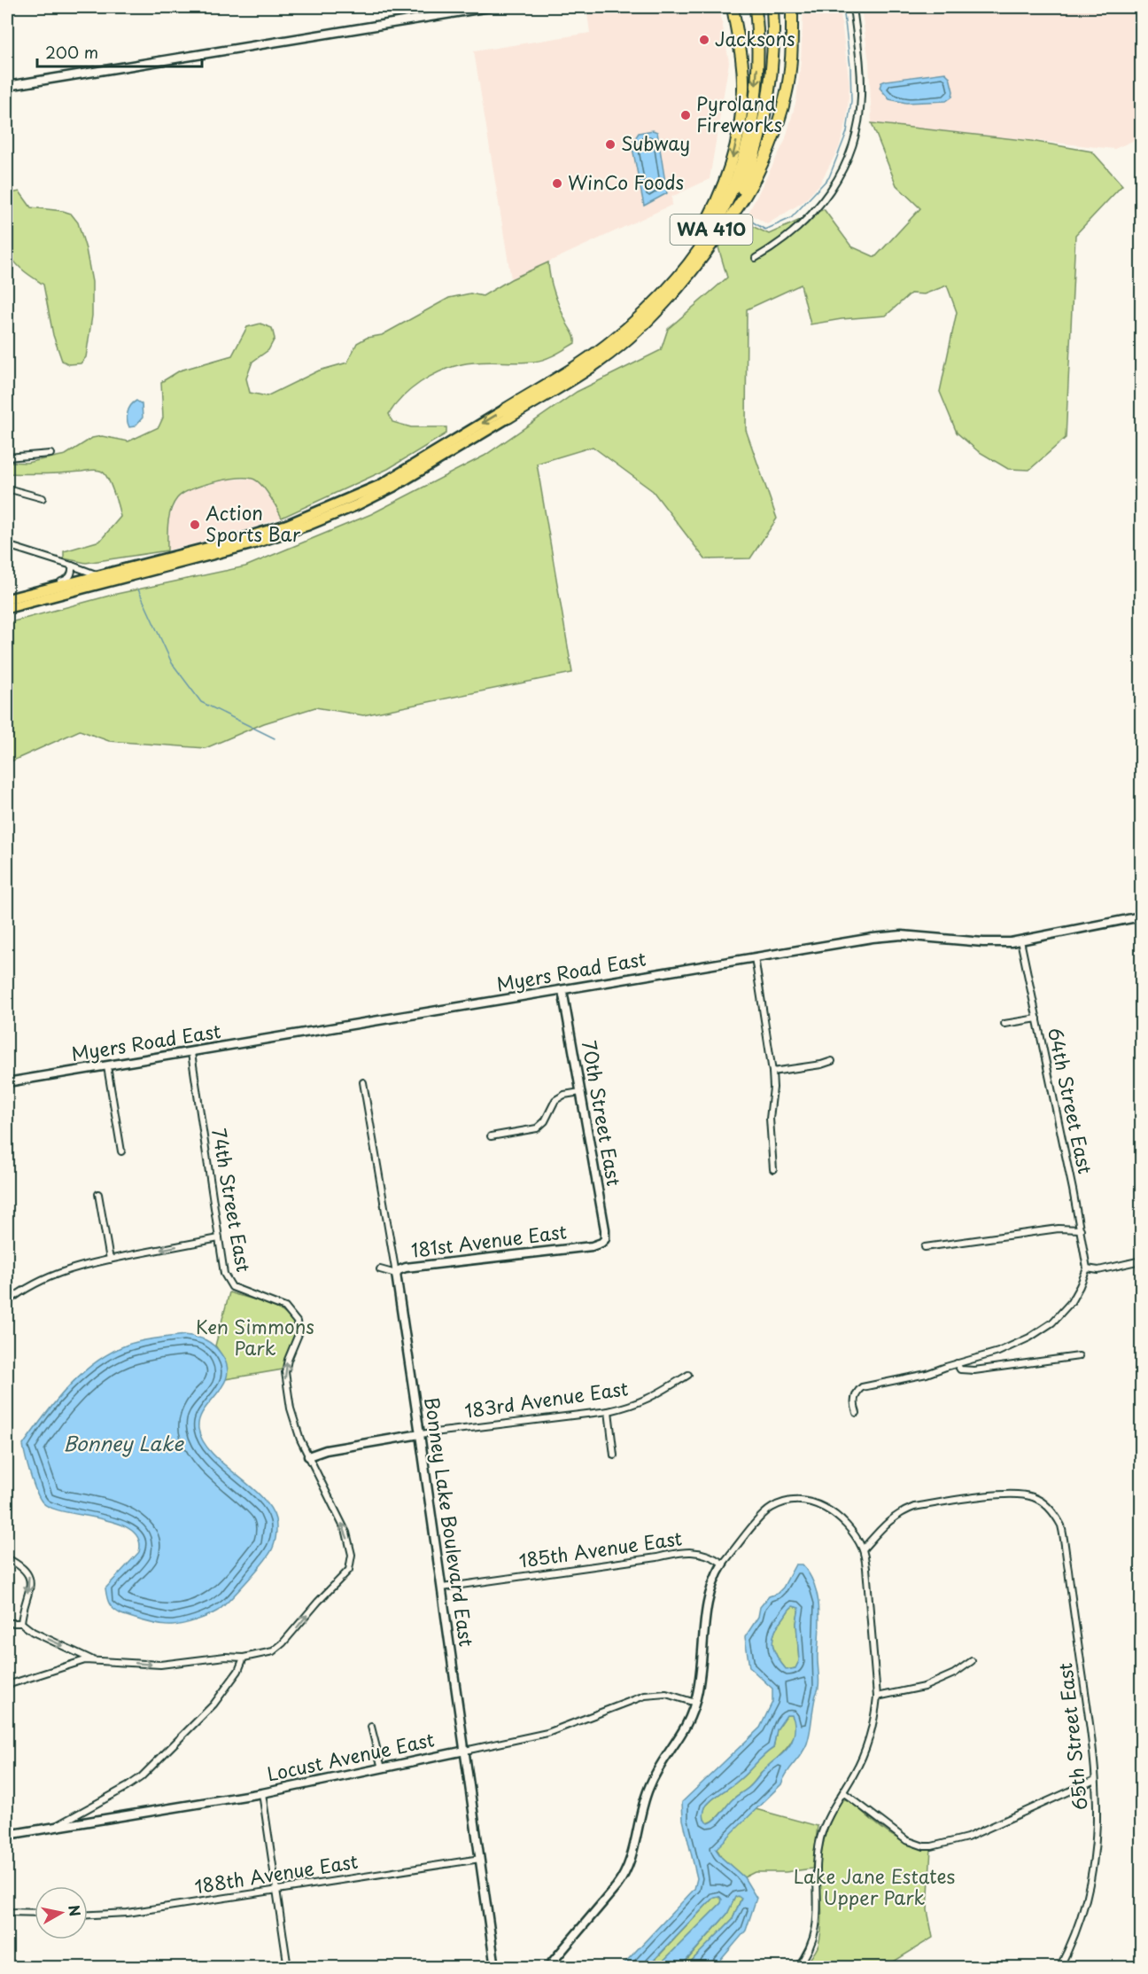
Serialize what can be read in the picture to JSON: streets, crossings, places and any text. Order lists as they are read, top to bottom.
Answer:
{
  "streets": {
    "highway": ["WA 410"],
    "street": [
      "Myers Road East",
      "64th Street East",
      "70th Street East",
      "74th Street East",
      "181st Avenue East",
      "183rd Avenue East",
      "Bonney Lake Boulevard East",
      "185th Avenue East",
      "65th Street East",
      "Locust Avenue East",
      "188th Avenue East"
    ]
  },
  "crossings": [
    ["Myers Road East", "64th Street East"],
    ["Myers Road East", "70th Street East"],
    ["Myers Road East", "74th Street East"],
    ["70th Street East", "181st Avenue East"],
    ["74th Street East", "183rd Avenue East"],
    ["181st Avenue East", "Bonney Lake Boulevard East"],
    ["183rd Avenue East", "Bonney Lake Boulevard East"],
    ["Bonney Lake Boulevard East", "185th Avenue East"],
    ["Bonney Lake Boulevard East", "Locust Avenue East"],
    ["Bonney Lake Boulevard East", "188th Avenue East"]
  ],
  "water": ["Bonney Lake"],
  "parks": ["Ken Simmons Park", "Lake Jane Estates Upper Park"],
  "places": [
    "Jacksons",
    "Pyroland Fireworks",
    "Subway",
    "WinCo Foods",
    "Action Sports Bar"
  ],
  "scale_bar": "200 m",
  "north": "right"
}
